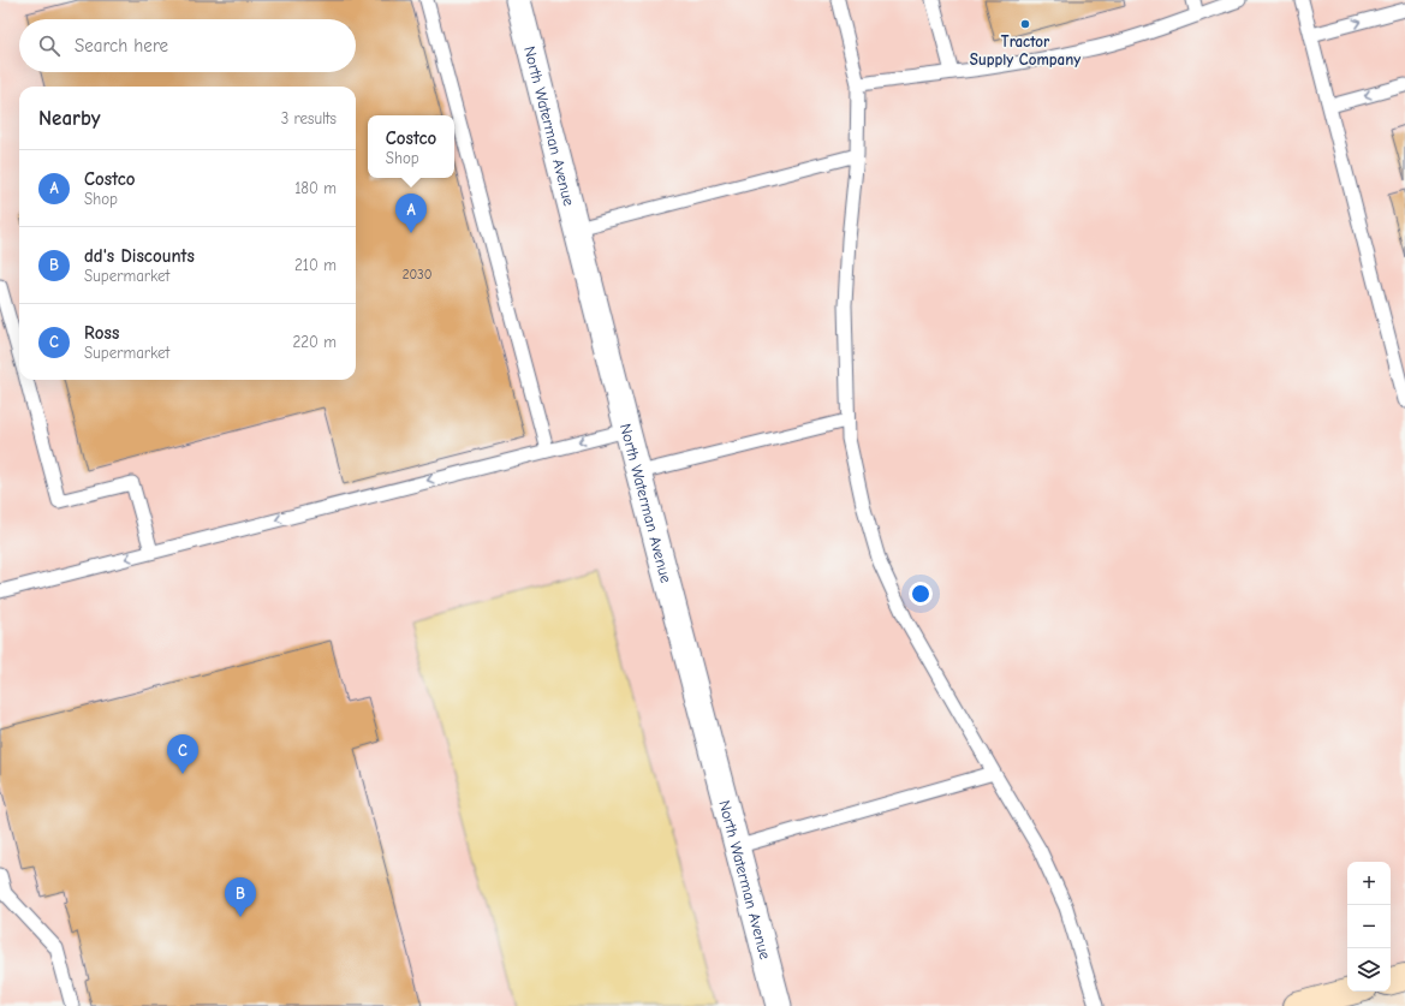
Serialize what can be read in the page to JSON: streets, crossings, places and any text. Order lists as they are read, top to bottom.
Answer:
{
  "streets": {
    "street": ["North Waterman Avenue"]
  },
  "places": ["Tractor Supply Company"],
  "house_numbers": ["2030"],
  "page": {
    "search": "Search here",
    "heading": ["Nearby", "3 results"],
    "popup": ["Costco", "Shop"],
    "list": [
      {
        "mark": "A",
        "name": "Costco",
        "note": "Shop",
        "value": "180 m"
      },
      {
        "mark": "B",
        "name": "dd's Discounts",
        "note": "Supermarket",
        "value": "210 m"
      },
      {
        "mark": "C",
        "name": "Ross",
        "note": "Supermarket",
        "value": "220 m"
      }
    ],
    "pins": ["A", "C", "B"],
    "map_buttons": ["+", "−"]
  }
}
